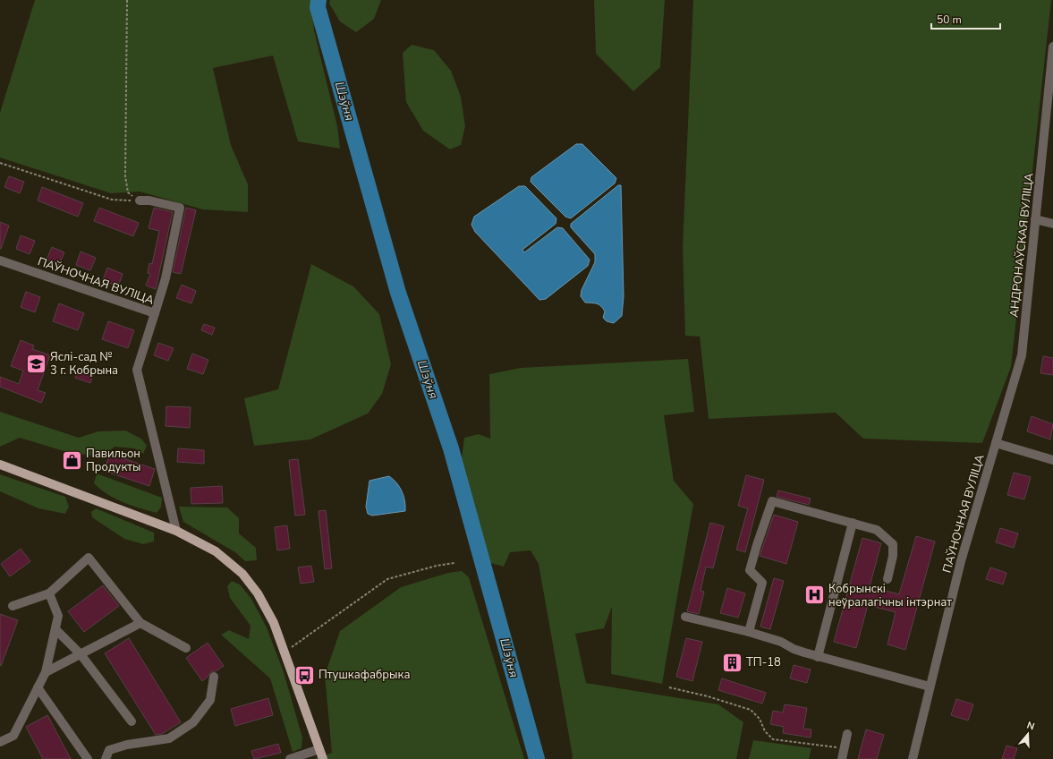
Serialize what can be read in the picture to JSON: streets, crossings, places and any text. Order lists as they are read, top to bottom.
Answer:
{
  "streets": {
    "street": ["АНДРОНАЎСКАЯ ВУЛІЦА", "ПАЎНОЧНАЯ ВУЛІЦА"]
  },
  "crossings": [
    ["АНДРОНАЎСКАЯ ВУЛІЦА", "ПАЎНОЧНАЯ ВУЛІЦА"]
  ],
  "water": ["Шэўня"],
  "places": {
    "school or university": ["Яслі-сад № 3 г. Кобрына"],
    "shop": ["Павильон Продукты"],
    "hospital": ["Кобрынскі неўралагічны інтэрнат"],
    "building": ["ТП-18"],
    "bus stop": ["Птушкафабрыка"]
  },
  "scale_bar": "50 m",
  "north": "top"
}
